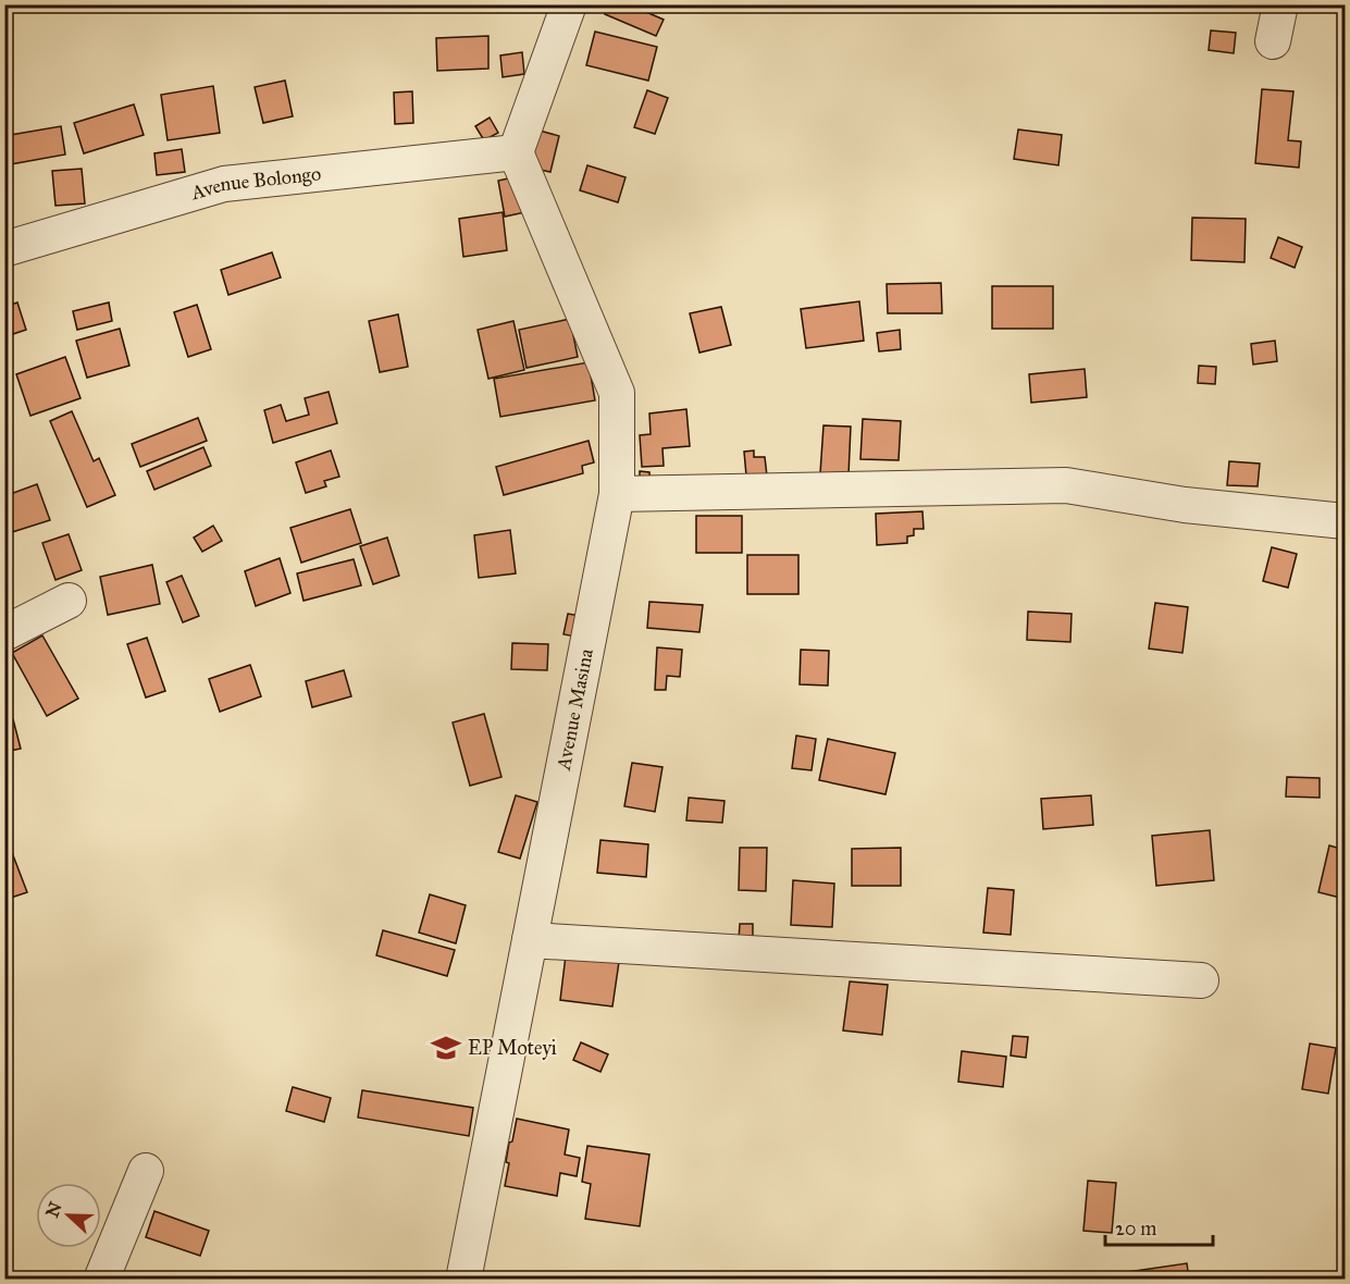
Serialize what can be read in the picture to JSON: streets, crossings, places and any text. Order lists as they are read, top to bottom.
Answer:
{
  "streets": {
    "street": ["Avenue Bolongo", "Avenue Masina"]
  },
  "crossings": [
    ["Avenue Bolongo", "Avenue Masina"]
  ],
  "places": {
    "school or university": ["EP Moteyi"]
  },
  "scale_bar": "20 m",
  "north": "left"
}
